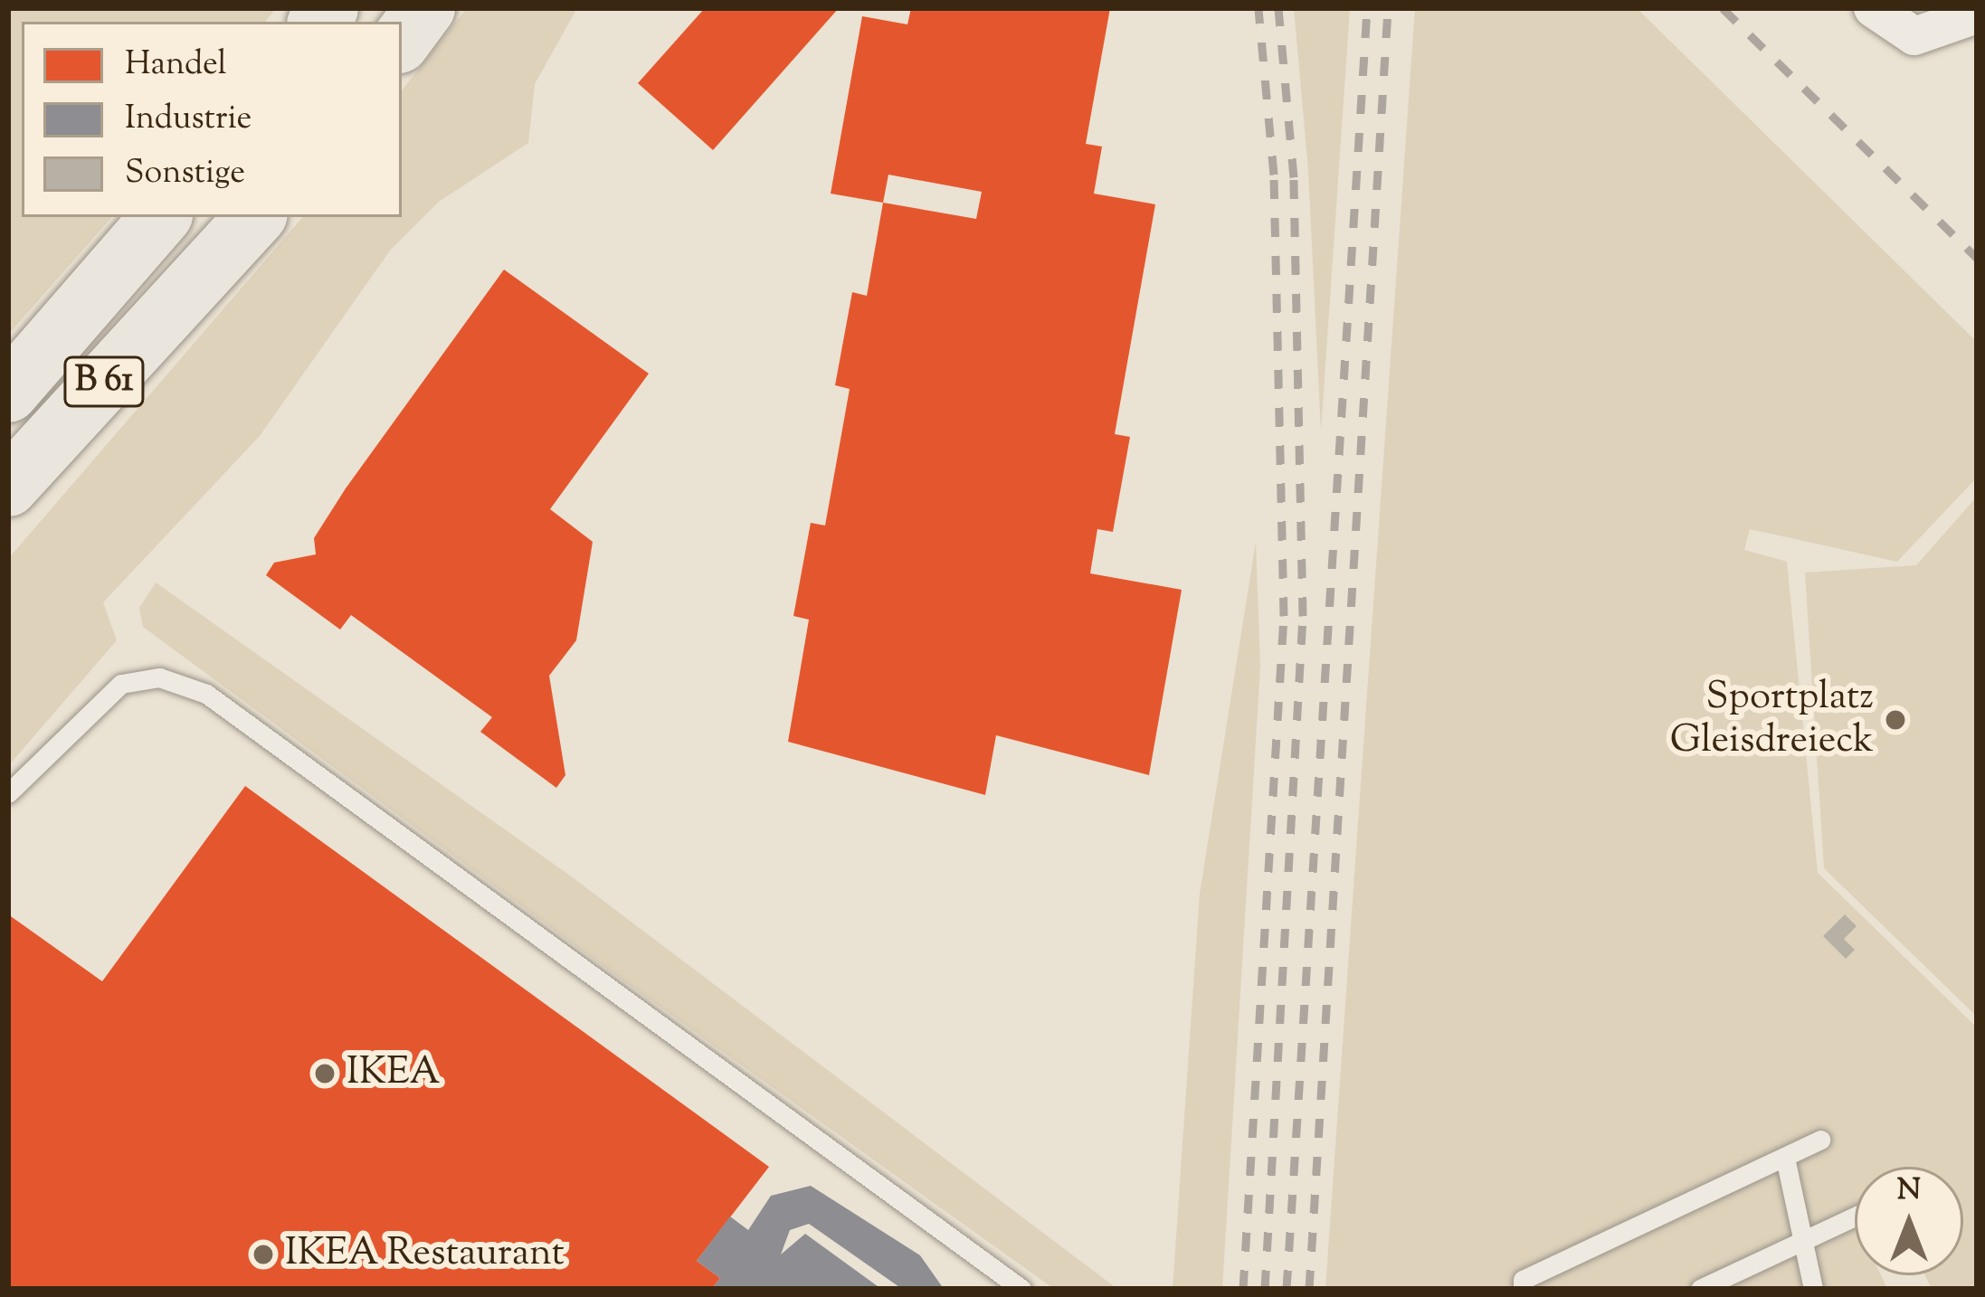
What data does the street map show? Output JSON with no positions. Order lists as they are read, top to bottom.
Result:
{
  "streets": {
    "highway": ["B 61"]
  },
  "places": ["Sportplatz Gleisdreieck", "IKEA", "IKEA Restaurant"],
  "legend": ["Handel", "Industrie", "Sonstige"],
  "north": "top"
}
